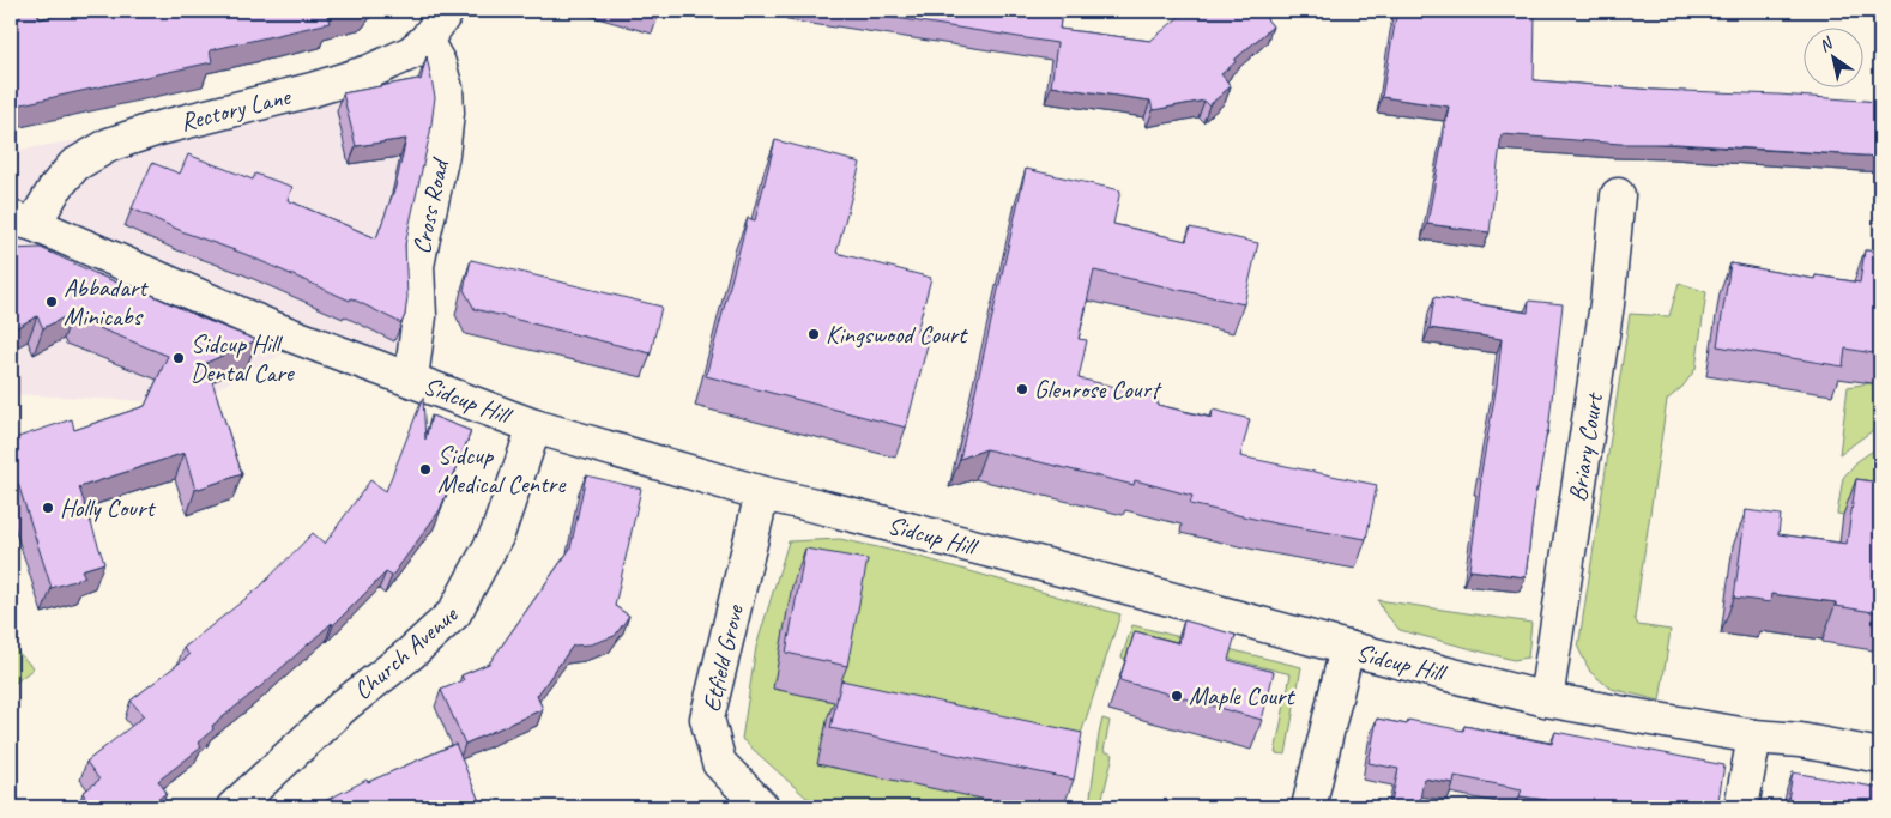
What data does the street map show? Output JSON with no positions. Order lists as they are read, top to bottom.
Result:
{
  "streets": {
    "street": [
      "Rectory Lane",
      "Cross Road",
      "Sidcup Hill",
      "Briary Court",
      "Church Avenue",
      "Etfield Grove"
    ]
  },
  "crossings": [
    ["Rectory Lane", "Cross Road"],
    ["Rectory Lane", "Sidcup Hill"],
    ["Cross Road", "Sidcup Hill"],
    ["Sidcup Hill", "Briary Court"],
    ["Sidcup Hill", "Church Avenue"],
    ["Sidcup Hill", "Etfield Grove"]
  ],
  "places": [
    "Abbadart Minicabs",
    "Kingswood Court",
    "Sidcup Hill Dental Care",
    "Glenrose Court",
    "Sidcup Medical Centre",
    "Holly Court",
    "Maple Court"
  ],
  "north": "top left"
}
